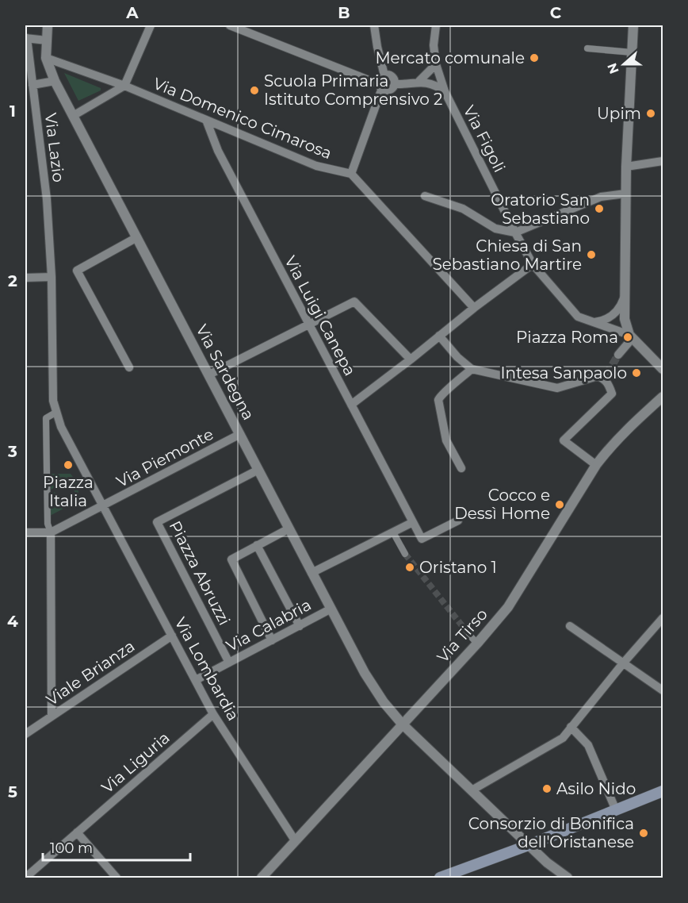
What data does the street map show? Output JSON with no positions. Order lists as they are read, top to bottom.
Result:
{
  "streets": {
    "street": [
      "Via Domenico Cimarosa",
      "Via Figoli",
      "Via Lazio",
      "Via Luigi Canepa",
      "Via Sardegna",
      "Via Piemonte",
      "Piazza Abruzzi",
      "Via Calabria",
      "Via Tirso",
      "Via Lombardia",
      "Viale Brianza",
      "Via Liguria"
    ]
  },
  "crossings": [
    ["Via Domenico Cimarosa", "Via Luigi Canepa"],
    ["Via Domenico Cimarosa", "Via Sardegna"],
    ["Via Sardegna", "Via Piemonte"],
    ["Via Sardegna", "Piazza Abruzzi"],
    ["Via Sardegna", "Via Calabria"],
    ["Via Sardegna", "Via Tirso"],
    ["Via Piemonte", "Via Lombardia"],
    ["Piazza Abruzzi", "Via Calabria"],
    ["Via Calabria", "Via Lombardia"],
    ["Via Tirso", "Via Lombardia"],
    ["Via Lombardia", "Viale Brianza"],
    ["Via Lombardia", "Via Liguria"]
  ],
  "places": [
    "Mercato comunale",
    "Scuola Primaria Istituto Comprensivo 2",
    "Upim",
    "Oratorio San Sebastiano",
    "Chiesa di San Sebastiano Martire",
    "Piazza Roma",
    "Intesa Sanpaolo",
    "Piazza Italia",
    "Cocco e Dessì Home",
    "Oristano 1",
    "Asilo Nido",
    "Consorzio di Bonifica dell'Oristanese"
  ],
  "scale_bar": "100 m",
  "north": "left",
  "grid": {
    "columns": ["A", "B", "C"],
    "rows": [
      "1",
      "2",
      "3",
      "4",
      "5"
    ]
  }
}
